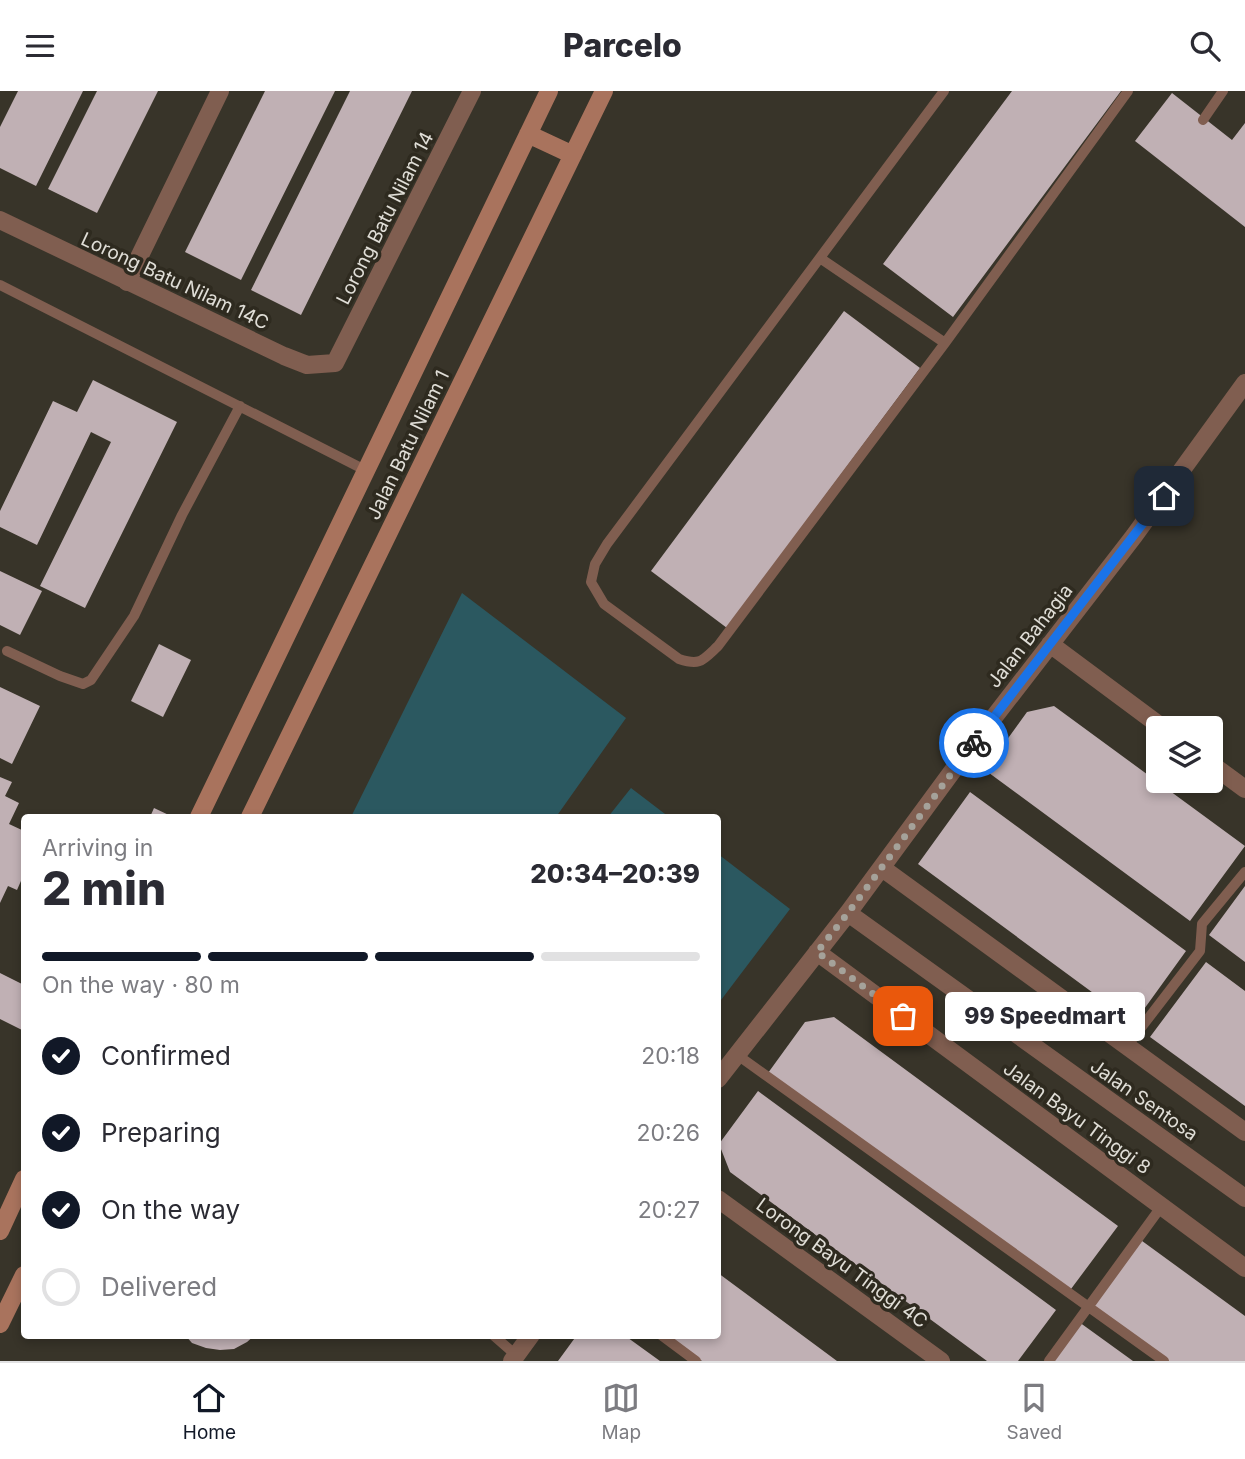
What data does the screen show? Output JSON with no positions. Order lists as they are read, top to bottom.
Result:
{
  "streets": {
    "main road": ["Jalan Batu Nilam 1"],
    "street": [
      "Lorong Batu Nilam 14",
      "Lorong Batu Nilam 14C",
      "Jalan Bahagia",
      "Jalan Sentosa",
      "Jalan Bayu Tinggi 8",
      "Lorong Bayu Tinggi 4C"
    ]
  },
  "crossings": [
    ["Lorong Batu Nilam 14", "Lorong Batu Nilam 14C"],
    ["Jalan Bahagia", "Jalan Sentosa"],
    ["Jalan Bahagia", "Jalan Bayu Tinggi 8"]
  ],
  "places": ["99 Speedmart"],
  "page": {
    "header": "Parcelo",
    "heading": ["2 min", "Arriving in", "20:34–20:39"],
    "bar": "On the way · 80 m",
    "bubble": "99 Speedmart",
    "list": [
      ["Confirmed", "20:18"],
      ["Preparing", "20:26"],
      ["On the way", "20:27"],
      "Delivered"
    ],
    "tabs": ["Home", "Map", "Saved"]
  }
}
